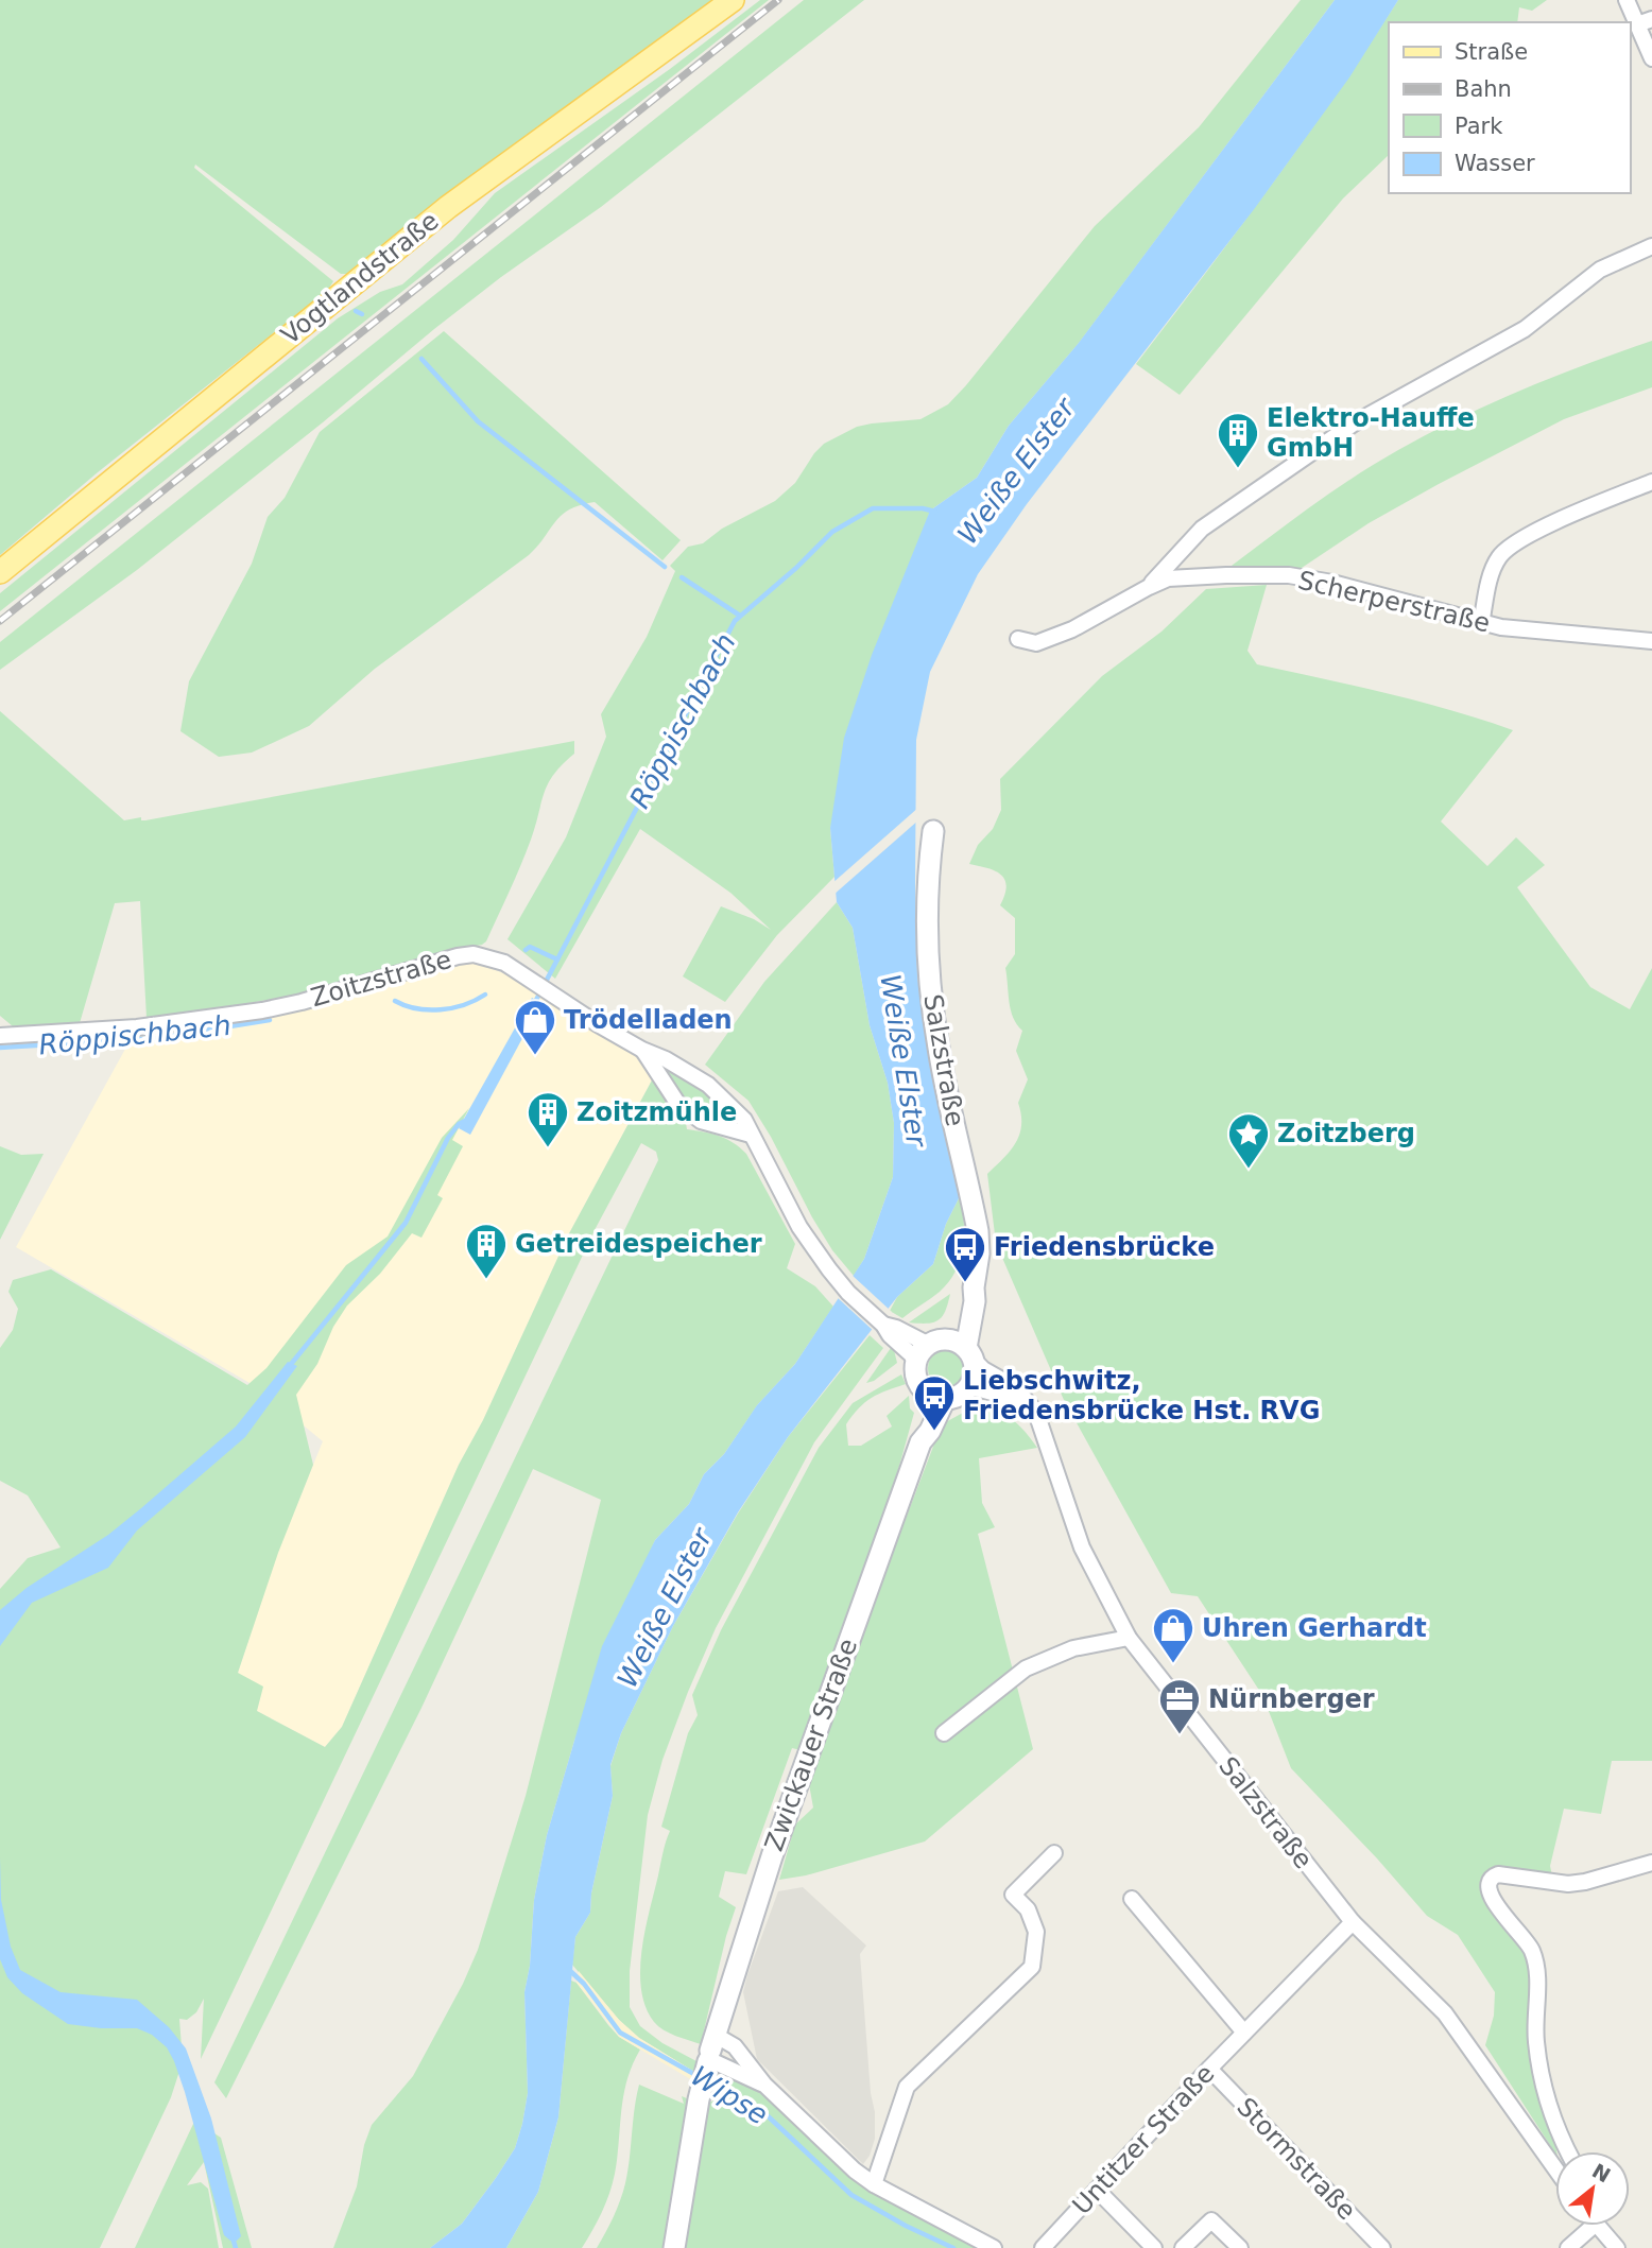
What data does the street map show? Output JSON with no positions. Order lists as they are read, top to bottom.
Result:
{
  "streets": {
    "main road": ["Vogtlandstraße", "Salzstraße", "Zwickauer Straße"],
    "street": [
      "Scherperstraße",
      "Zoitzstraße",
      "Untitzer Straße",
      "Stormstraße"
    ]
  },
  "crossings": [
    ["Zoitzstraße", "Salzstraße"],
    ["Zoitzstraße", "Zwickauer Straße"],
    ["Salzstraße", "Zwickauer Straße"],
    ["Salzstraße", "Untitzer Straße"],
    ["Untitzer Straße", "Stormstraße"]
  ],
  "water": ["Weiße Elster", "Röppischbach", "Wipse"],
  "places": {
    "building": ["Elektro-Hauffe GmbH", "Zoitzmühle", "Getreidespeicher"],
    "shop": ["Trödelladen", "Uhren Gerhardt"],
    "place": ["Zoitzberg"],
    "bus stop": ["Friedensbrücke", "Liebschwitz, Friedensbrücke Hst. RVG"],
    "office": ["Nürnberger"]
  },
  "legend": [
    "Straße",
    "Bahn",
    "Park",
    "Wasser"
  ],
  "north": "top right"
}
